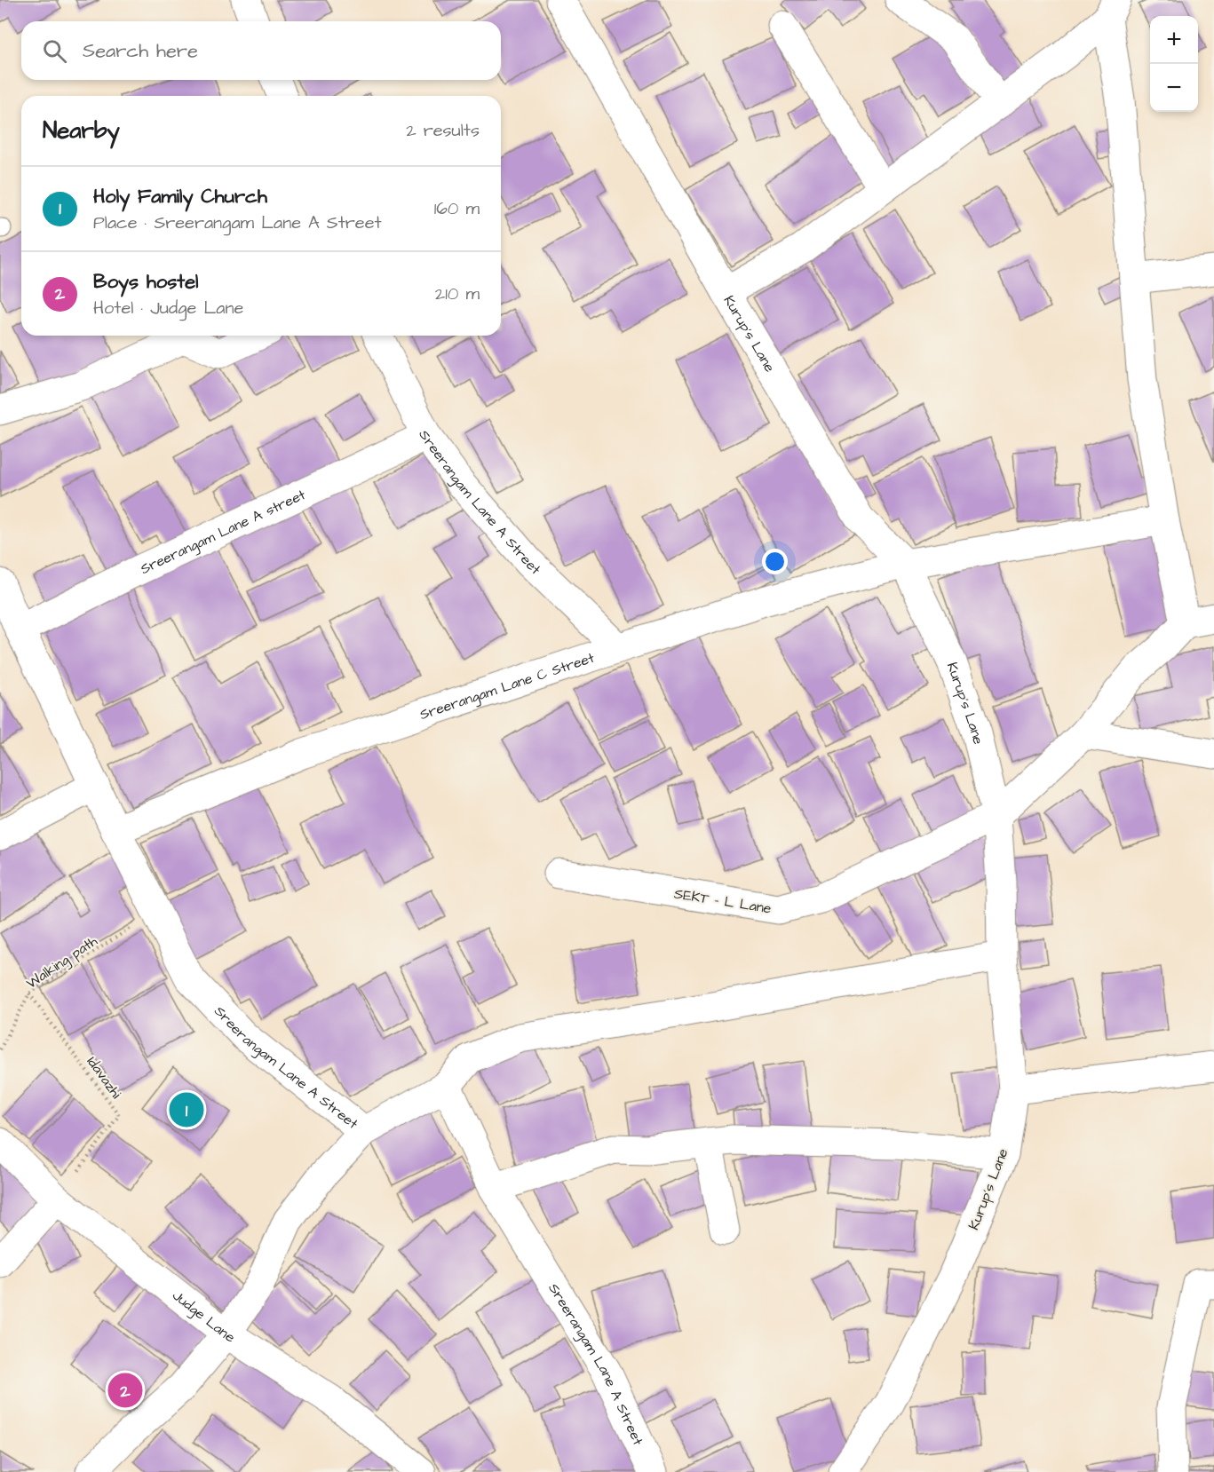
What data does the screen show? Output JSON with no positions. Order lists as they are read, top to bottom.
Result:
{
  "streets": {
    "street": [
      "Kurup's Lane",
      "Sreerangam Lane A Street",
      "Sreerangam Lane A street",
      "Sreerangam Lane C Street",
      "SEKT - L Lane",
      "Judge Lane"
    ],
    "path": ["Walking path", "Idavazhi"]
  },
  "crossings": [
    ["Kurup's Lane", "Sreerangam Lane C Street"],
    ["Kurup's Lane", "SEKT - L Lane"],
    ["Sreerangam Lane A Street", "Sreerangam Lane A street"],
    ["Sreerangam Lane A Street", "Sreerangam Lane C Street"],
    ["Sreerangam Lane A Street", "Walking path"],
    ["Walking path", "Idavazhi"],
    ["Idavazhi", "Judge Lane"]
  ],
  "page": {
    "map_buttons": ["+", "−"],
    "search": "Search here",
    "heading": ["Nearby", "2 results"],
    "list": [
      {
        "mark": "1",
        "name": "Holy Family Church",
        "note": "Place · Sreerangam Lane A Street",
        "value": "160 m"
      },
      {
        "mark": "2",
        "name": "Boys hostel",
        "note": "Hotel · Judge Lane",
        "value": "210 m"
      }
    ],
    "pins": ["1", "2"]
  }
}
